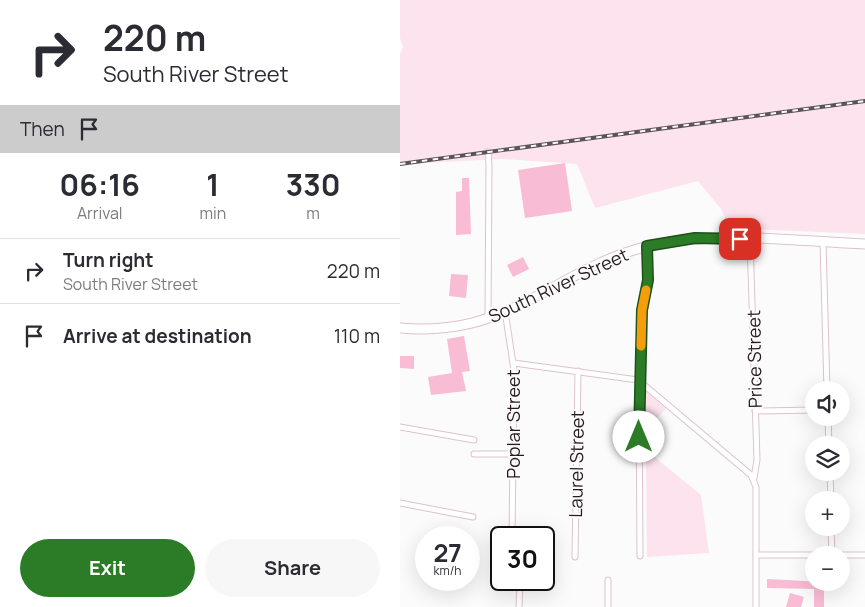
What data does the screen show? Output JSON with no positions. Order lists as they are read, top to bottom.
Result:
{
  "streets": {
    "main road": ["South River Street"],
    "street": ["Price Street", "Poplar Street", "Laurel Street"]
  },
  "crossings": [
    ["South River Street", "Price Street"],
    ["South River Street", "Poplar Street"]
  ],
  "page": {
    "turn": ["220 m", "South River Street"],
    "then": "Then",
    "eta": [
      "06:16",
      "Arrival",
      "1",
      "min",
      "330",
      "m"
    ],
    "list": [
      {
        "name": "Turn right",
        "note": "South River Street",
        "value": "220 m"
      },
      {
        "name": "Arrive at destination",
        "value": "110 m"
      }
    ],
    "map_buttons": ["+", "−"],
    "speed": "27 km/h",
    "limit": "30",
    "buttons": ["Exit", "Share"]
  }
}
